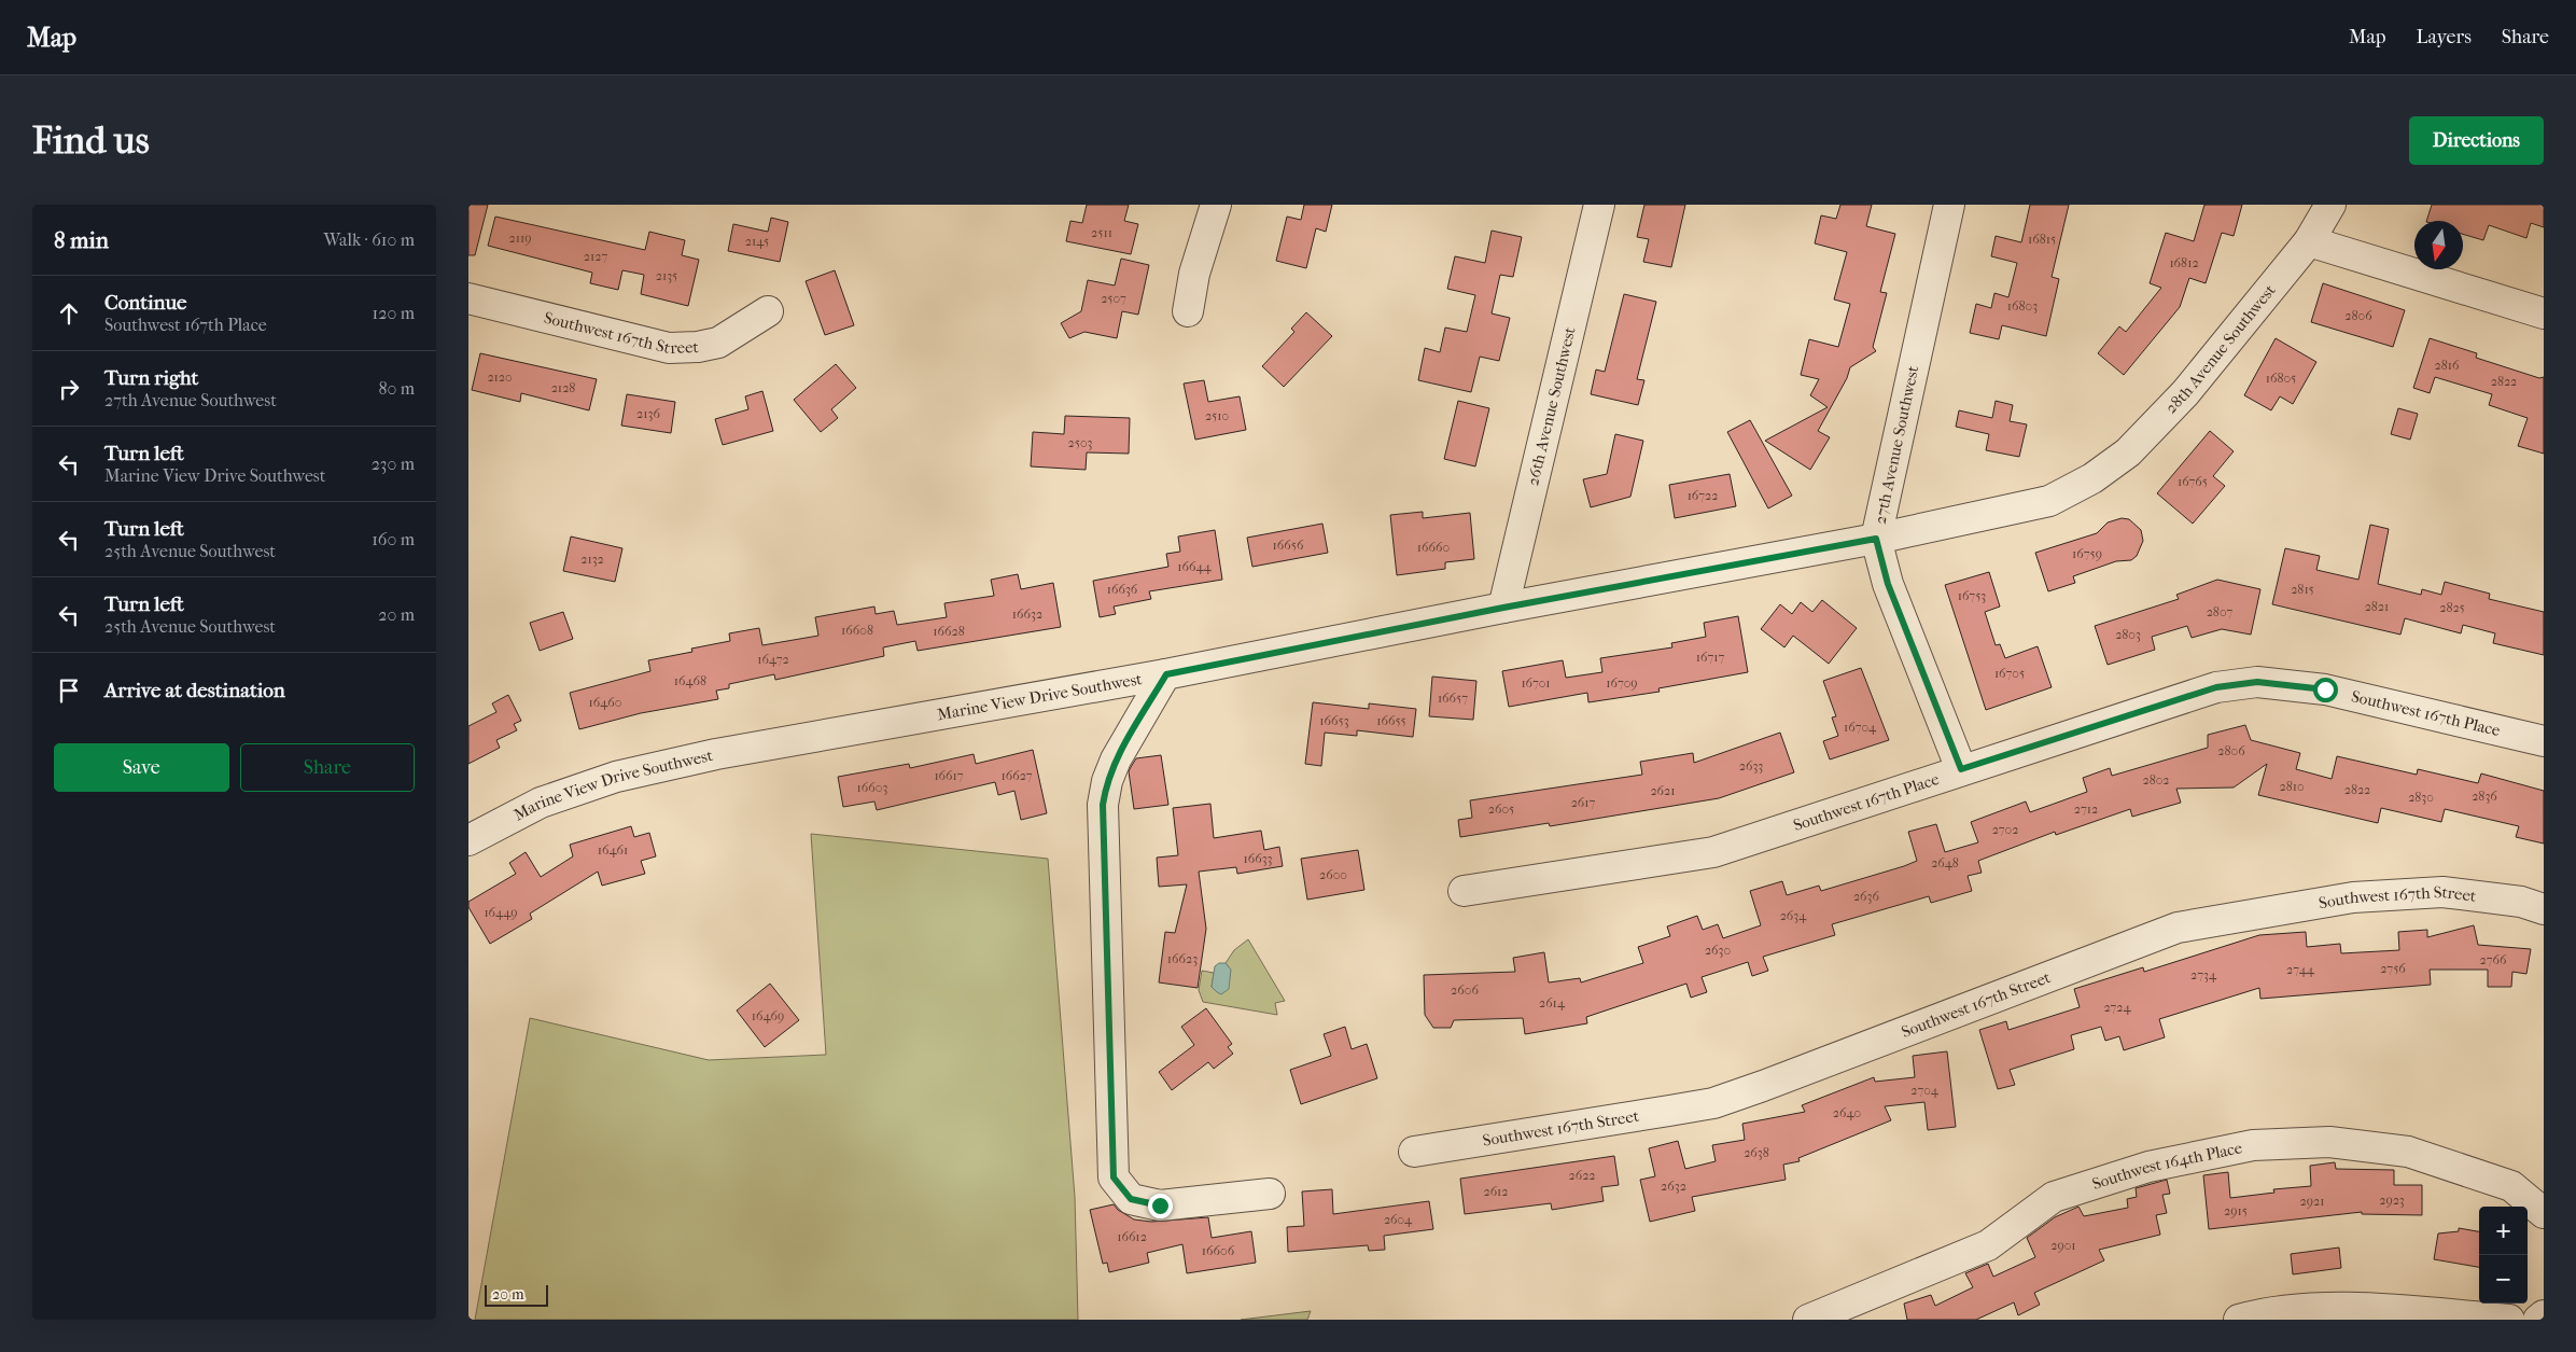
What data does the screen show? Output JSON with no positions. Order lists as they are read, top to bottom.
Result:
{
  "streets": {
    "street": [
      "Southwest 167th Street",
      "28th Avenue Southwest",
      "26th Avenue Southwest",
      "27th Avenue Southwest",
      "Marine View Drive Southwest",
      "Southwest 167th Place",
      "Southwest 164th Place"
    ]
  },
  "crossings": [
    ["28th Avenue Southwest", "Marine View Drive Southwest"],
    ["26th Avenue Southwest", "Marine View Drive Southwest"],
    ["27th Avenue Southwest", "Marine View Drive Southwest"],
    ["27th Avenue Southwest", "Southwest 167th Place"]
  ],
  "house_numbers": [
    "2511",
    "2119",
    "16815",
    "2145",
    "2127",
    "16812",
    "2135",
    "2507",
    "16803",
    "2806",
    "2816",
    "2120",
    "16805",
    "2822",
    "2128",
    "2136",
    "2510",
    "2503",
    "16765",
    "16722",
    "16656",
    "16660",
    "16759",
    "2132",
    "16644",
    "16636",
    "2815",
    "16753",
    "2821",
    "2825",
    "2807",
    "16632",
    "16608",
    "16628",
    "2803",
    "16717",
    "16472",
    "16705",
    "16468",
    "16701",
    "16709",
    "16657",
    "16460",
    "16653",
    "16655",
    "16704",
    "2806",
    "2633",
    "16617",
    "16627",
    "2802",
    "2810",
    "16603",
    "2822",
    "2621",
    "2836",
    "2830",
    "2617",
    "2605",
    "2712",
    "2702",
    "16461",
    "16633",
    "2648",
    "2600",
    "2636",
    "16449",
    "2634",
    "2630",
    "16623",
    "2766",
    "2756",
    "2744",
    "2734",
    "2606",
    "2614",
    "2724",
    "16469",
    "2704",
    "2640",
    "2638",
    "2622",
    "2632",
    "2612",
    "2923",
    "2921",
    "2915",
    "2604",
    "16612",
    "2901",
    "16606"
  ],
  "scale_bar": "20 m",
  "north": "bottom",
  "page": {
    "header": "Map",
    "nav": ["Map", "Layers", "Share"],
    "buttons": [
      "Directions",
      ["Save", "Share"]
    ],
    "title": "Find us",
    "heading": ["8 min", "Walk · 610 m"],
    "list": [
      ["Continue", "Southwest 167th Place", "120 m"],
      ["Turn right", "27th Avenue Southwest", "80 m"],
      ["Turn left", "Marine View Drive Southwest", "230 m"],
      ["Turn left", "25th Avenue Southwest", "160 m"],
      ["Turn left", "25th Avenue Southwest", "20 m"],
      "Arrive at destination"
    ],
    "map_buttons": ["+", "−"],
    "scale": "20 m"
  }
}
